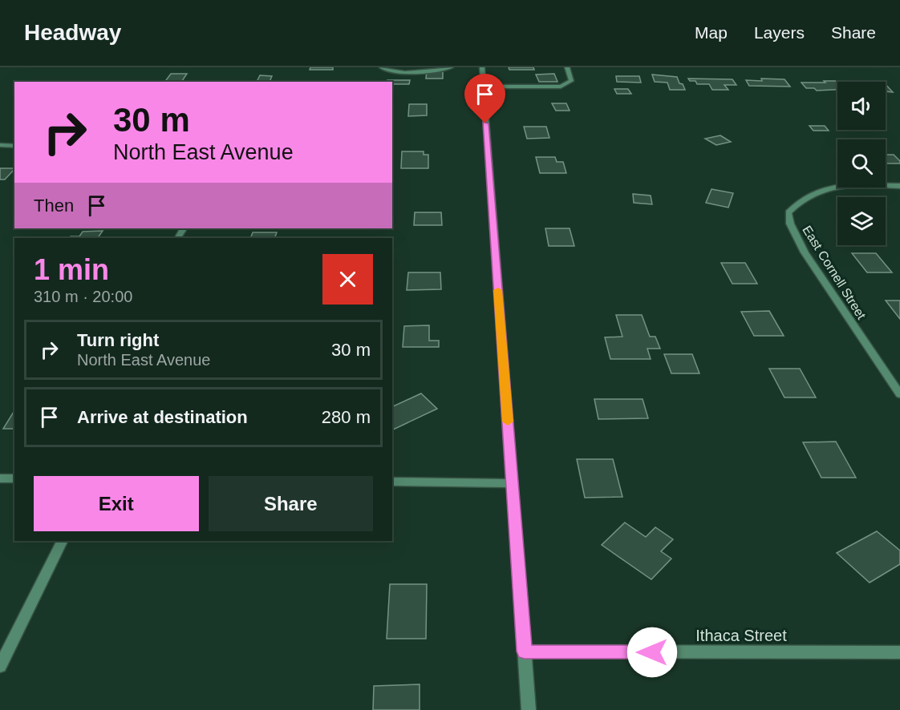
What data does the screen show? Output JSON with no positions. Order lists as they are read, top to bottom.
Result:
{
  "streets": {
    "street": ["East Cornell Street", "Ithaca Street"]
  },
  "page": {
    "header": "Headway",
    "nav": ["Map", "Layers", "Share"],
    "turn": ["30 m", "North East Avenue"],
    "then": "Then",
    "heading": ["1 min", "310 m · 20:00"],
    "list": [
      {
        "name": "Turn right",
        "note": "North East Avenue",
        "value": "30 m"
      },
      {
        "name": "Arrive at destination",
        "value": "280 m"
      }
    ],
    "buttons": ["Exit", "Share"]
  }
}
